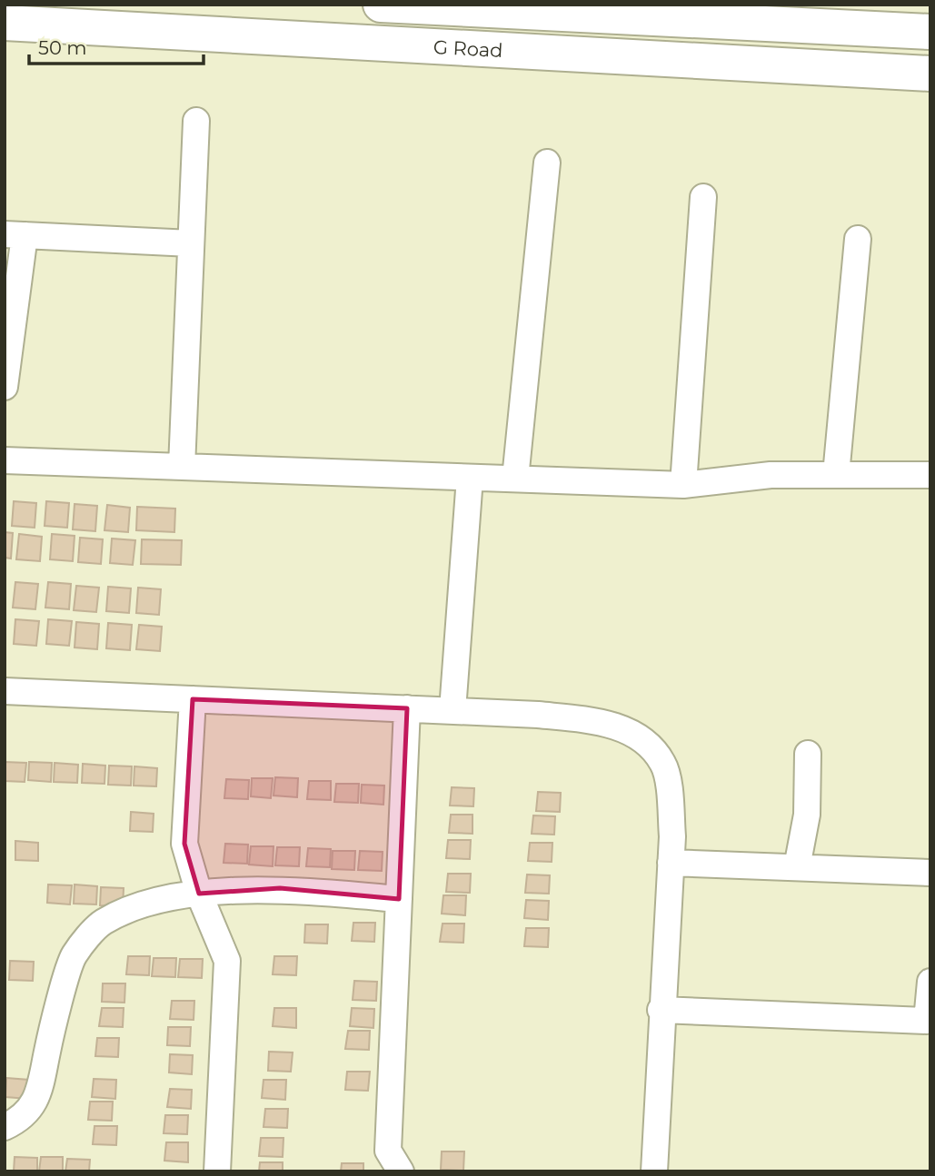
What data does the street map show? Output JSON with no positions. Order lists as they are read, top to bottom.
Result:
{
  "streets": {
    "street": ["G Road"]
  },
  "scale_bar": "50 m"
}
